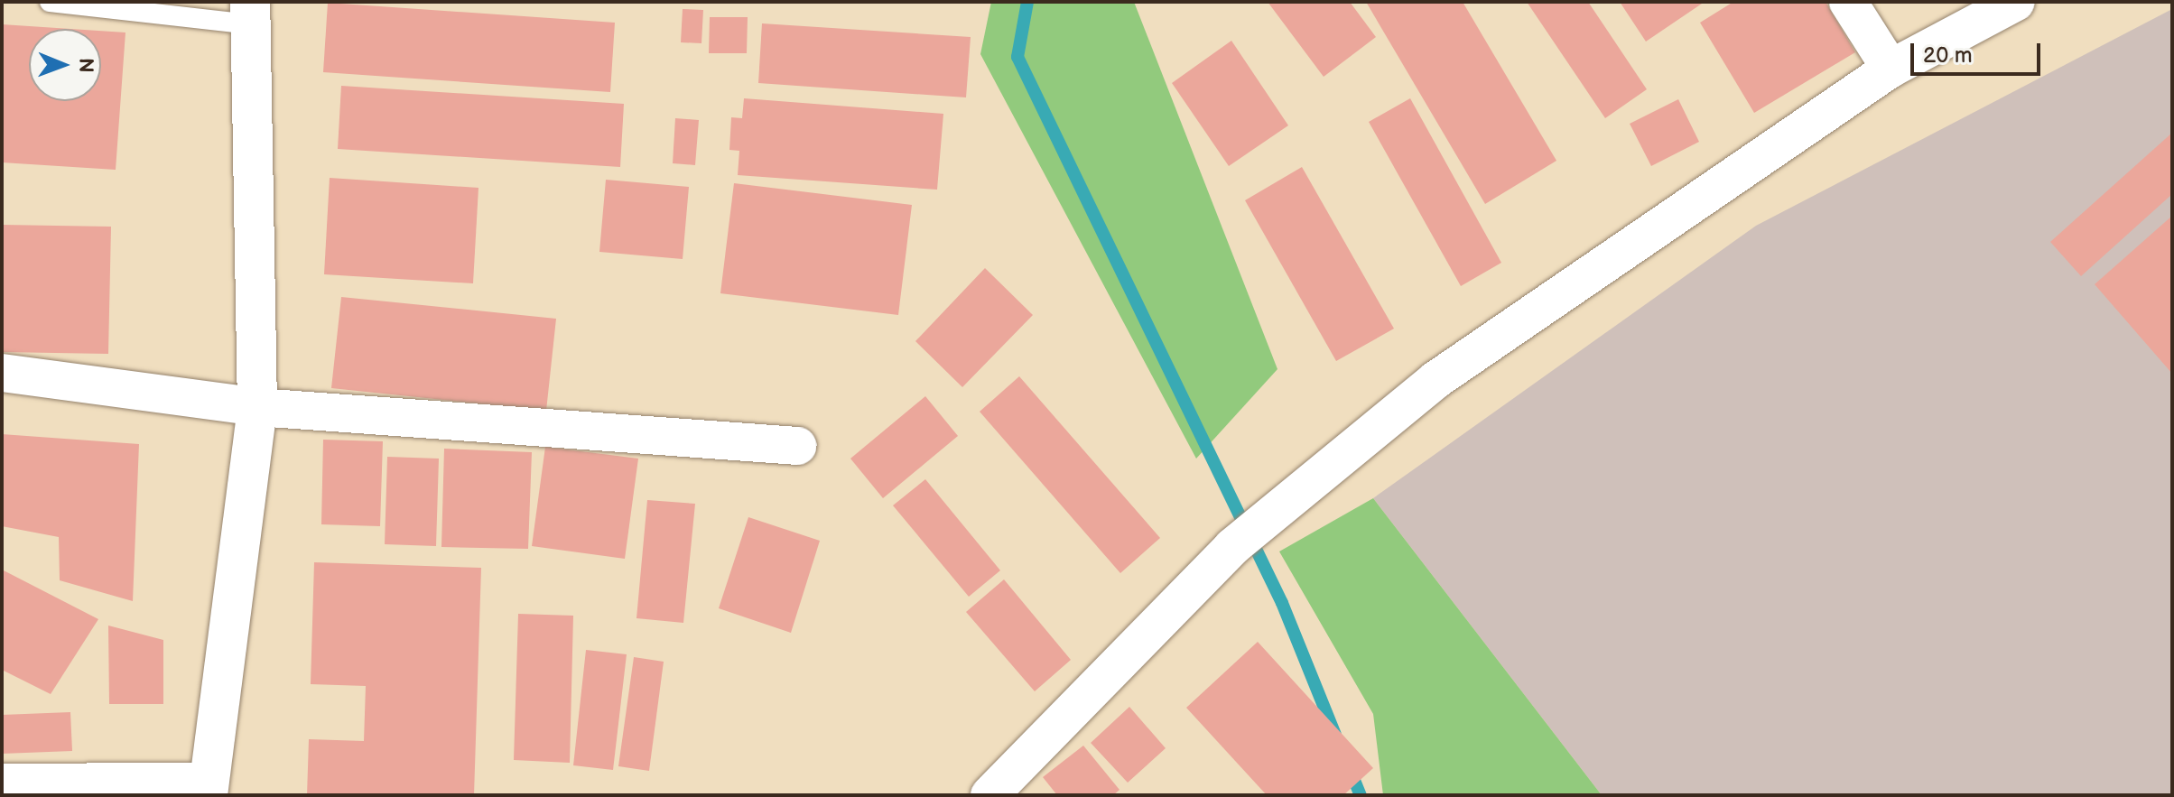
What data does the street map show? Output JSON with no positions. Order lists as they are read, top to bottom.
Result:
{
  "scale_bar": "20 m",
  "north": "right"
}
